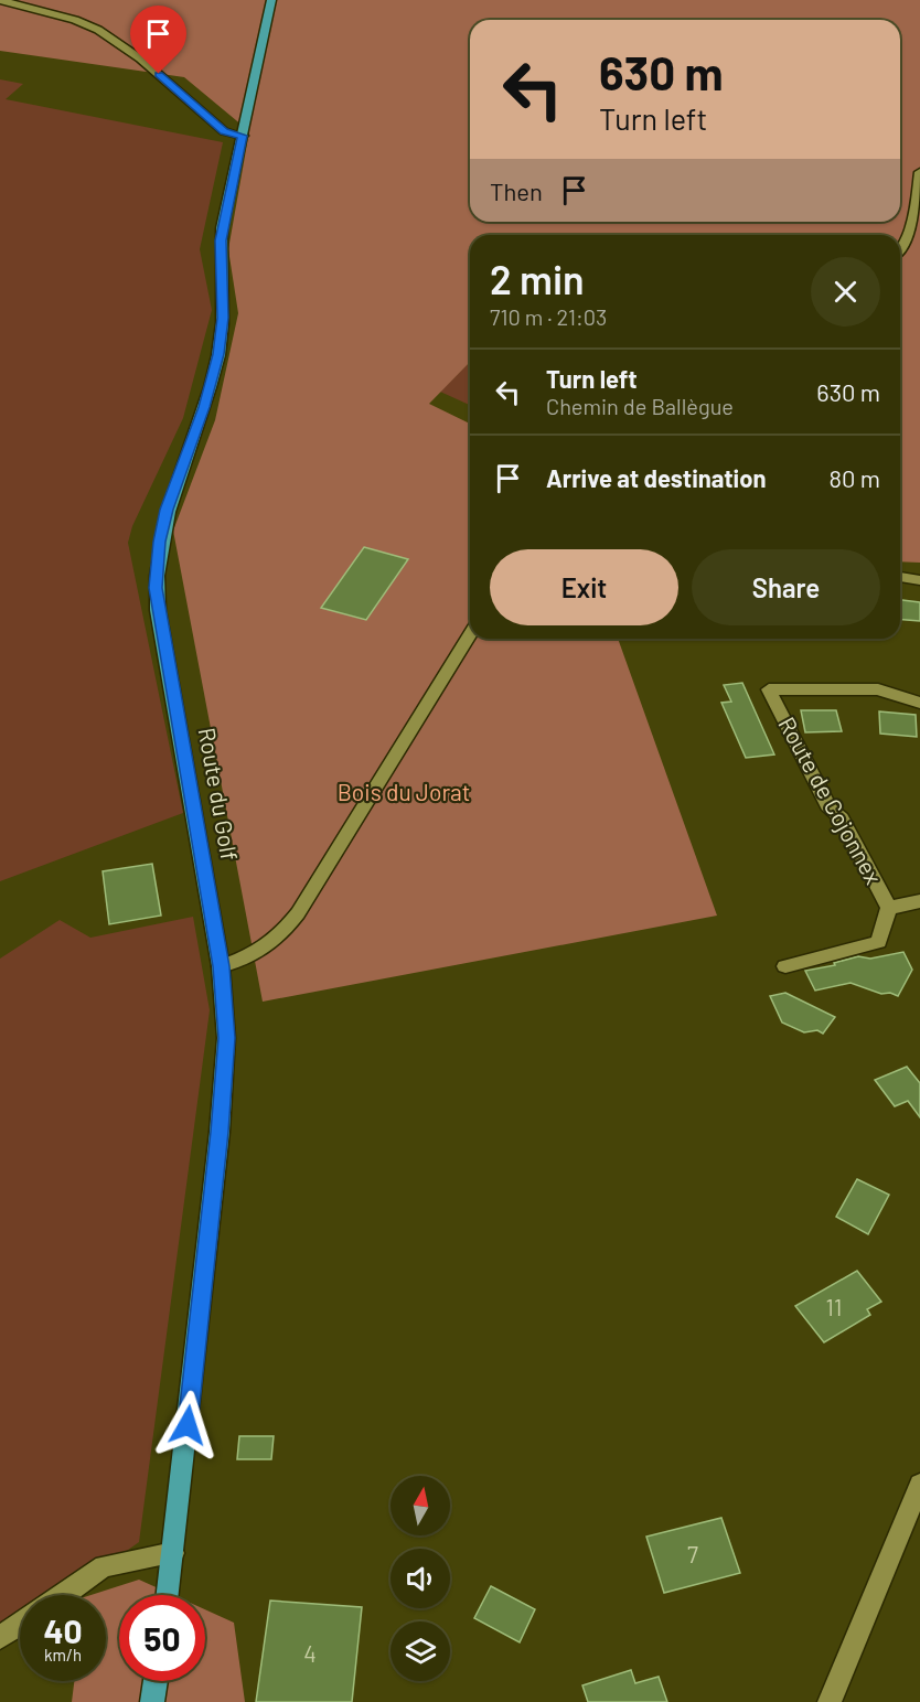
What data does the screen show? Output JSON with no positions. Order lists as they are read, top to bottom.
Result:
{
  "streets": {
    "main road": ["Route du Golf"],
    "street": ["Route de Cojonnex"]
  },
  "parks": ["Bois du Jorat"],
  "house_numbers": ["11", "7", "4"],
  "north": "top",
  "page": {
    "turn": ["630 m", "Turn left"],
    "then": "Then",
    "heading": ["2 min", "710 m · 21:03"],
    "list": [
      {
        "name": "Turn left",
        "note": "Chemin de Ballègue",
        "value": "630 m"
      },
      {
        "name": "Arrive at destination",
        "value": "80 m"
      }
    ],
    "buttons": ["Exit", "Share"],
    "speed": "40 km/h",
    "limit": "50"
  }
}
